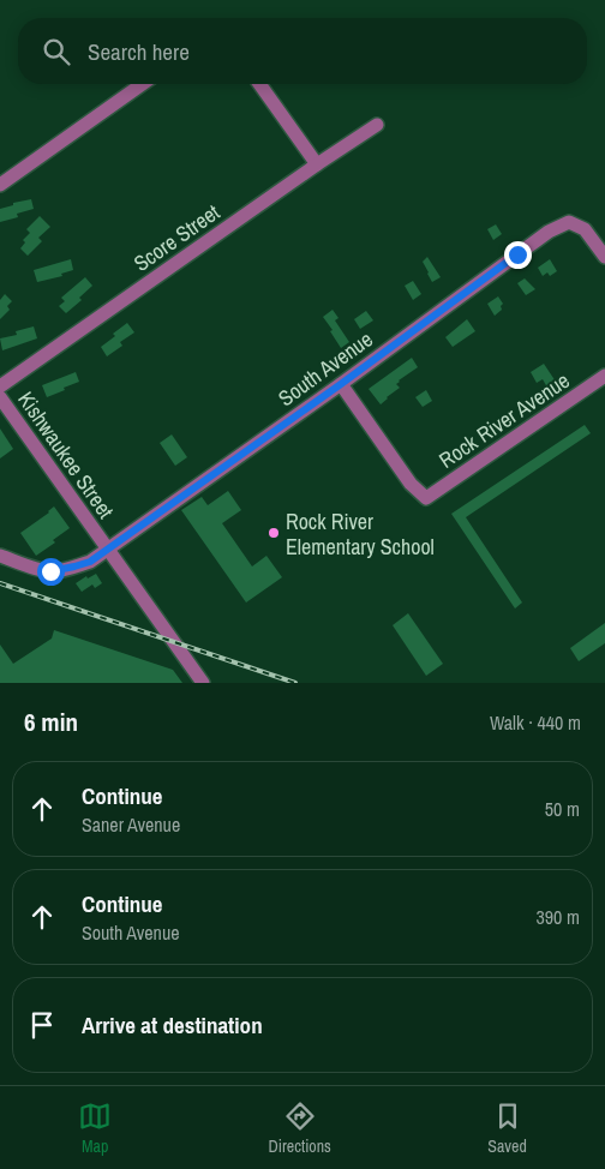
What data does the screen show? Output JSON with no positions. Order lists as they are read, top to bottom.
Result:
{
  "streets": {
    "street": [
      "Score Street",
      "South Avenue",
      "Rock River Avenue",
      "Kishwaukee Street"
    ]
  },
  "crossings": [
    ["South Avenue", "Rock River Avenue"],
    ["South Avenue", "Kishwaukee Street"]
  ],
  "places": ["Rock River Elementary School"],
  "page": {
    "search": "Search here",
    "heading": ["6 min", "Walk · 440 m"],
    "list": [
      ["Continue", "Saner Avenue", "50 m"],
      ["Continue", "South Avenue", "390 m"],
      "Arrive at destination"
    ],
    "nav": ["Map", "Directions", "Saved"]
  }
}
